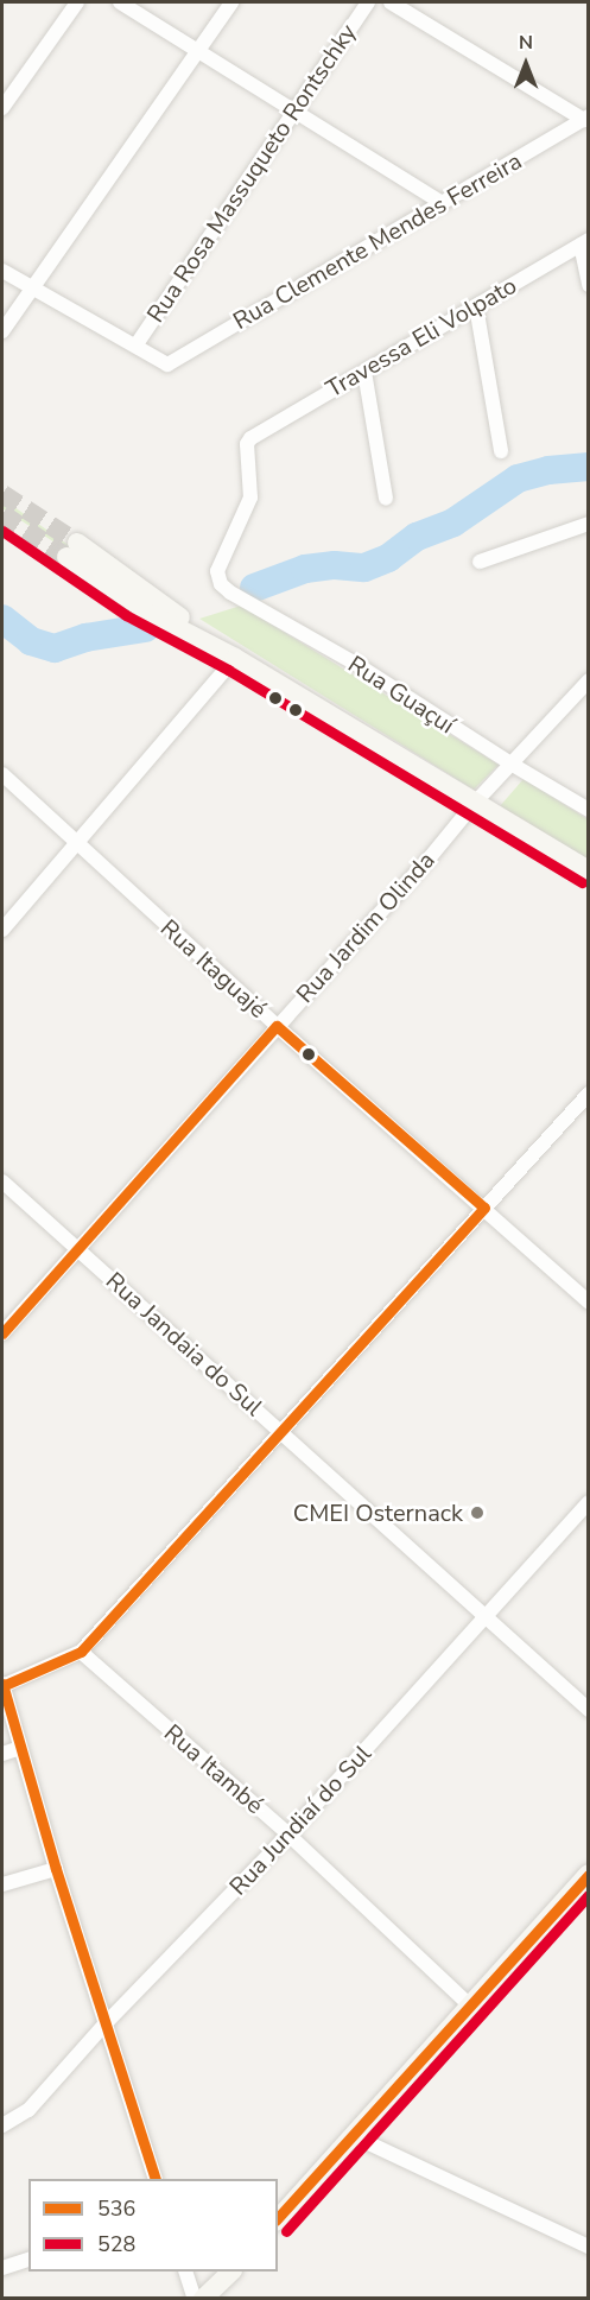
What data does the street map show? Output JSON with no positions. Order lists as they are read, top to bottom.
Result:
{
  "streets": {
    "street": [
      "Rua Rosa Massuqueto Rontschky",
      "Rua Clemente Mendes Ferreira",
      "Travessa Eli Volpato",
      "Rua Guaçuí",
      "Rua Jardim Olinda",
      "Rua Itaguajé",
      "Rua Jandaia do Sul",
      "Rua Itambé",
      "Rua Jundiaí do Sul"
    ]
  },
  "crossings": [
    ["Rua Rosa Massuqueto Rontschky", "Rua Clemente Mendes Ferreira"],
    ["Travessa Eli Volpato", "Rua Guaçuí"],
    ["Rua Guaçuí", "Rua Jardim Olinda"],
    ["Rua Jardim Olinda", "Rua Itaguajé"],
    ["Rua Jardim Olinda", "Rua Jandaia do Sul"],
    ["Rua Jandaia do Sul", "Rua Jundiaí do Sul"],
    ["Rua Itambé", "Rua Jundiaí do Sul"]
  ],
  "places": ["CMEI Osternack"],
  "lines": ["transit line 528", "transit line 536"],
  "legend": ["536", "528"],
  "north": "top"
}
